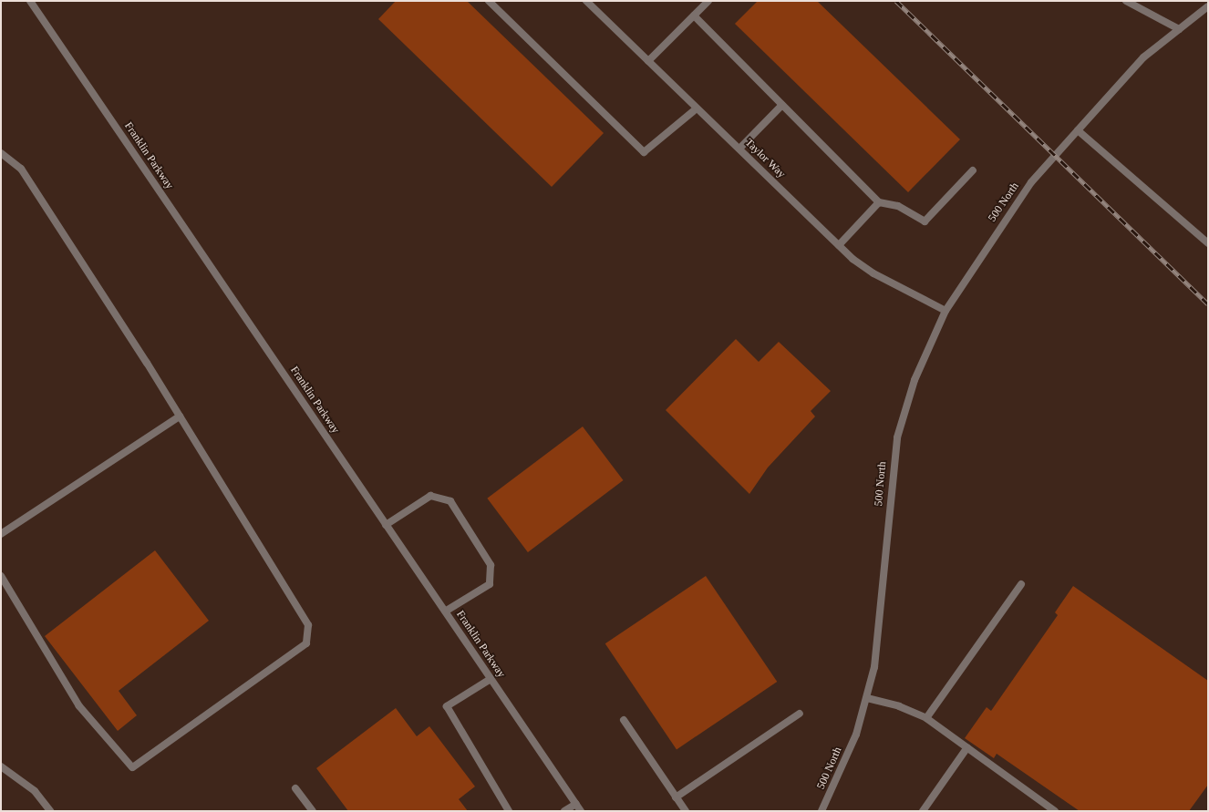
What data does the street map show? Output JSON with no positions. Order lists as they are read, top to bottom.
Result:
{
  "streets": {
    "street": ["Franklin Parkway", "Taylor Way", "500 North"]
  },
  "crossings": [
    ["Taylor Way", "500 North"]
  ]
}
